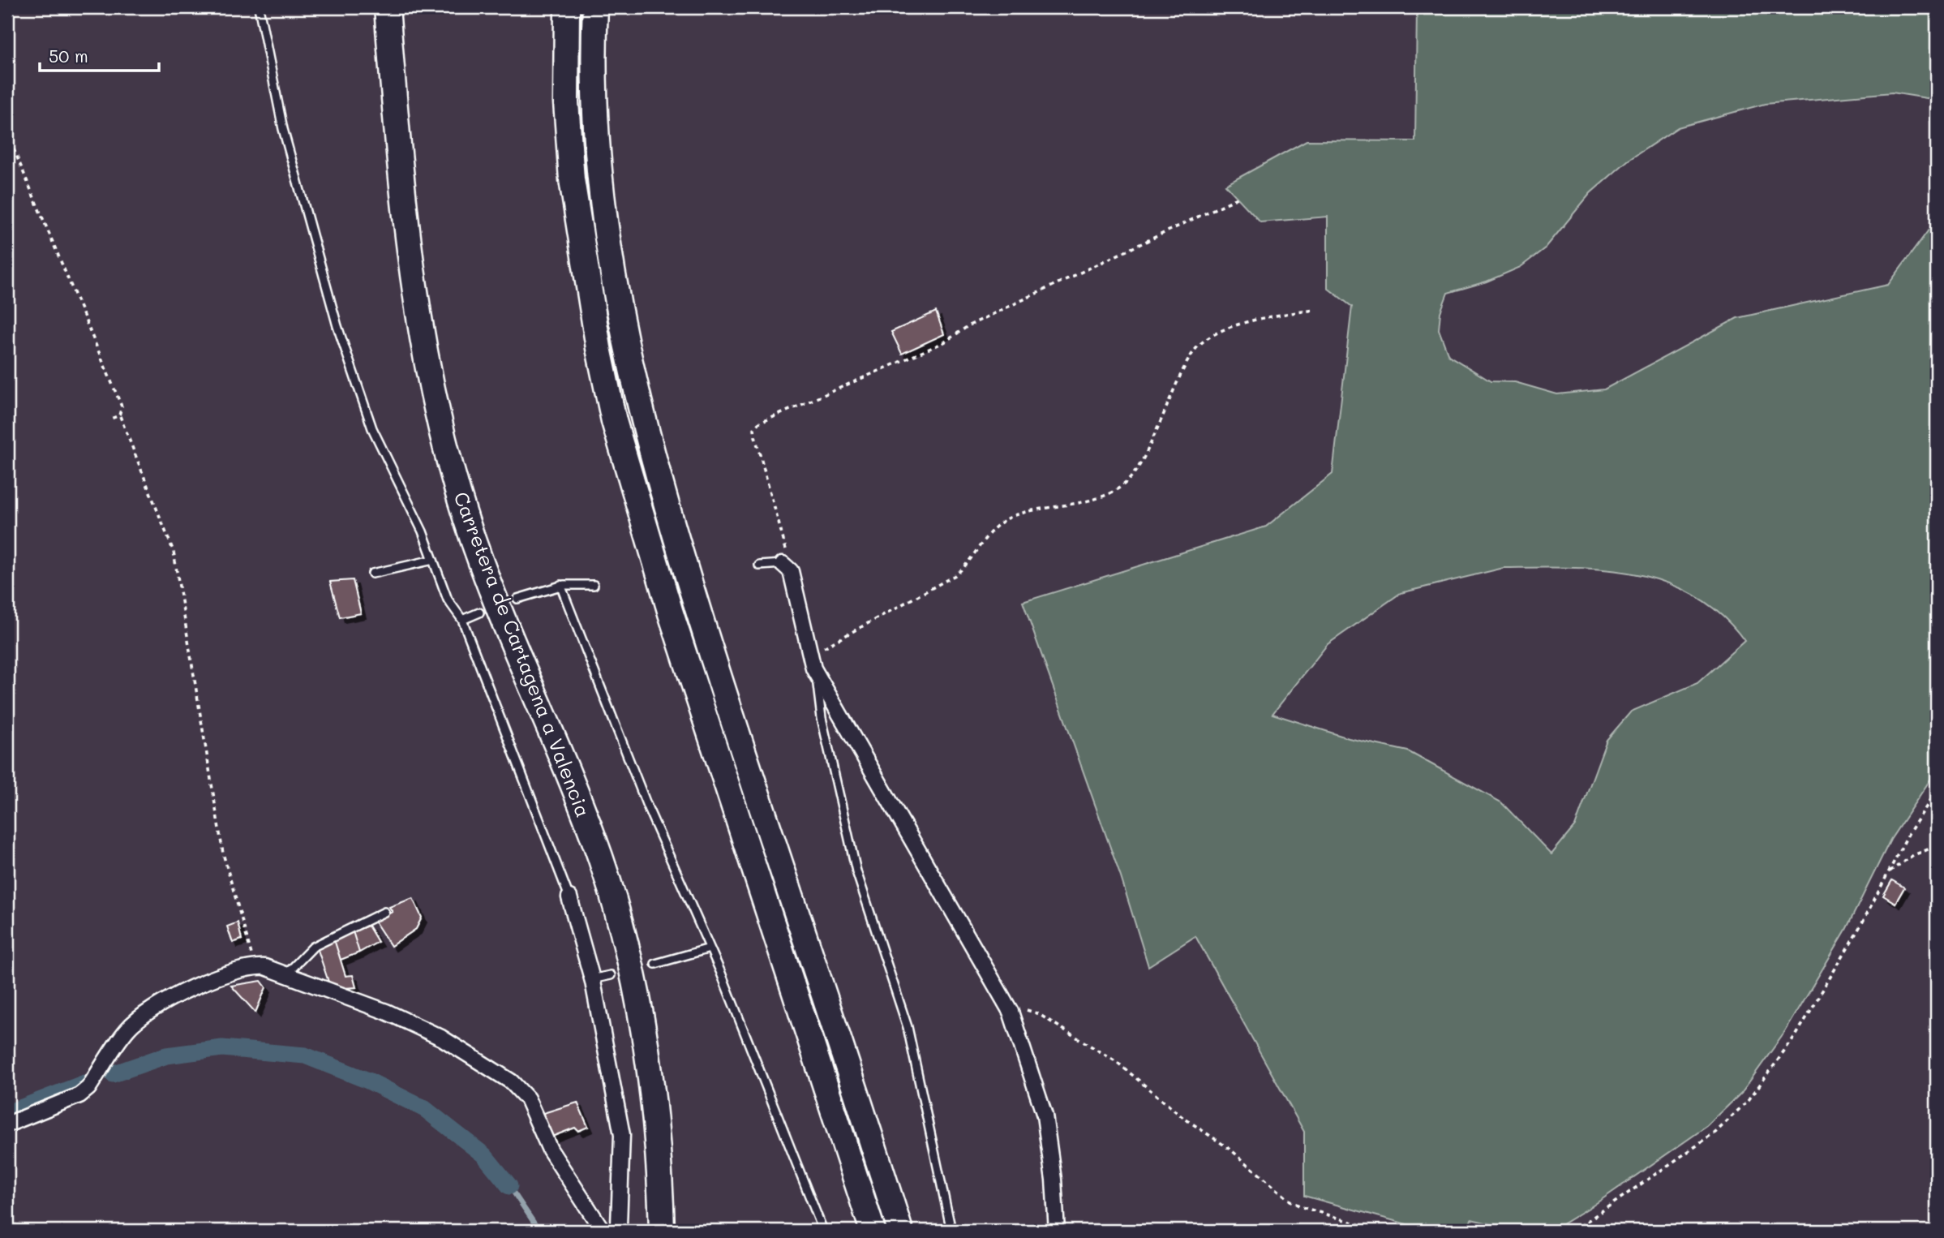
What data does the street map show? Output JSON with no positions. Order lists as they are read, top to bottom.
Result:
{
  "streets": {
    "highway": ["Carretera de Cartagena a Valencia"]
  },
  "scale_bar": "50 m"
}
